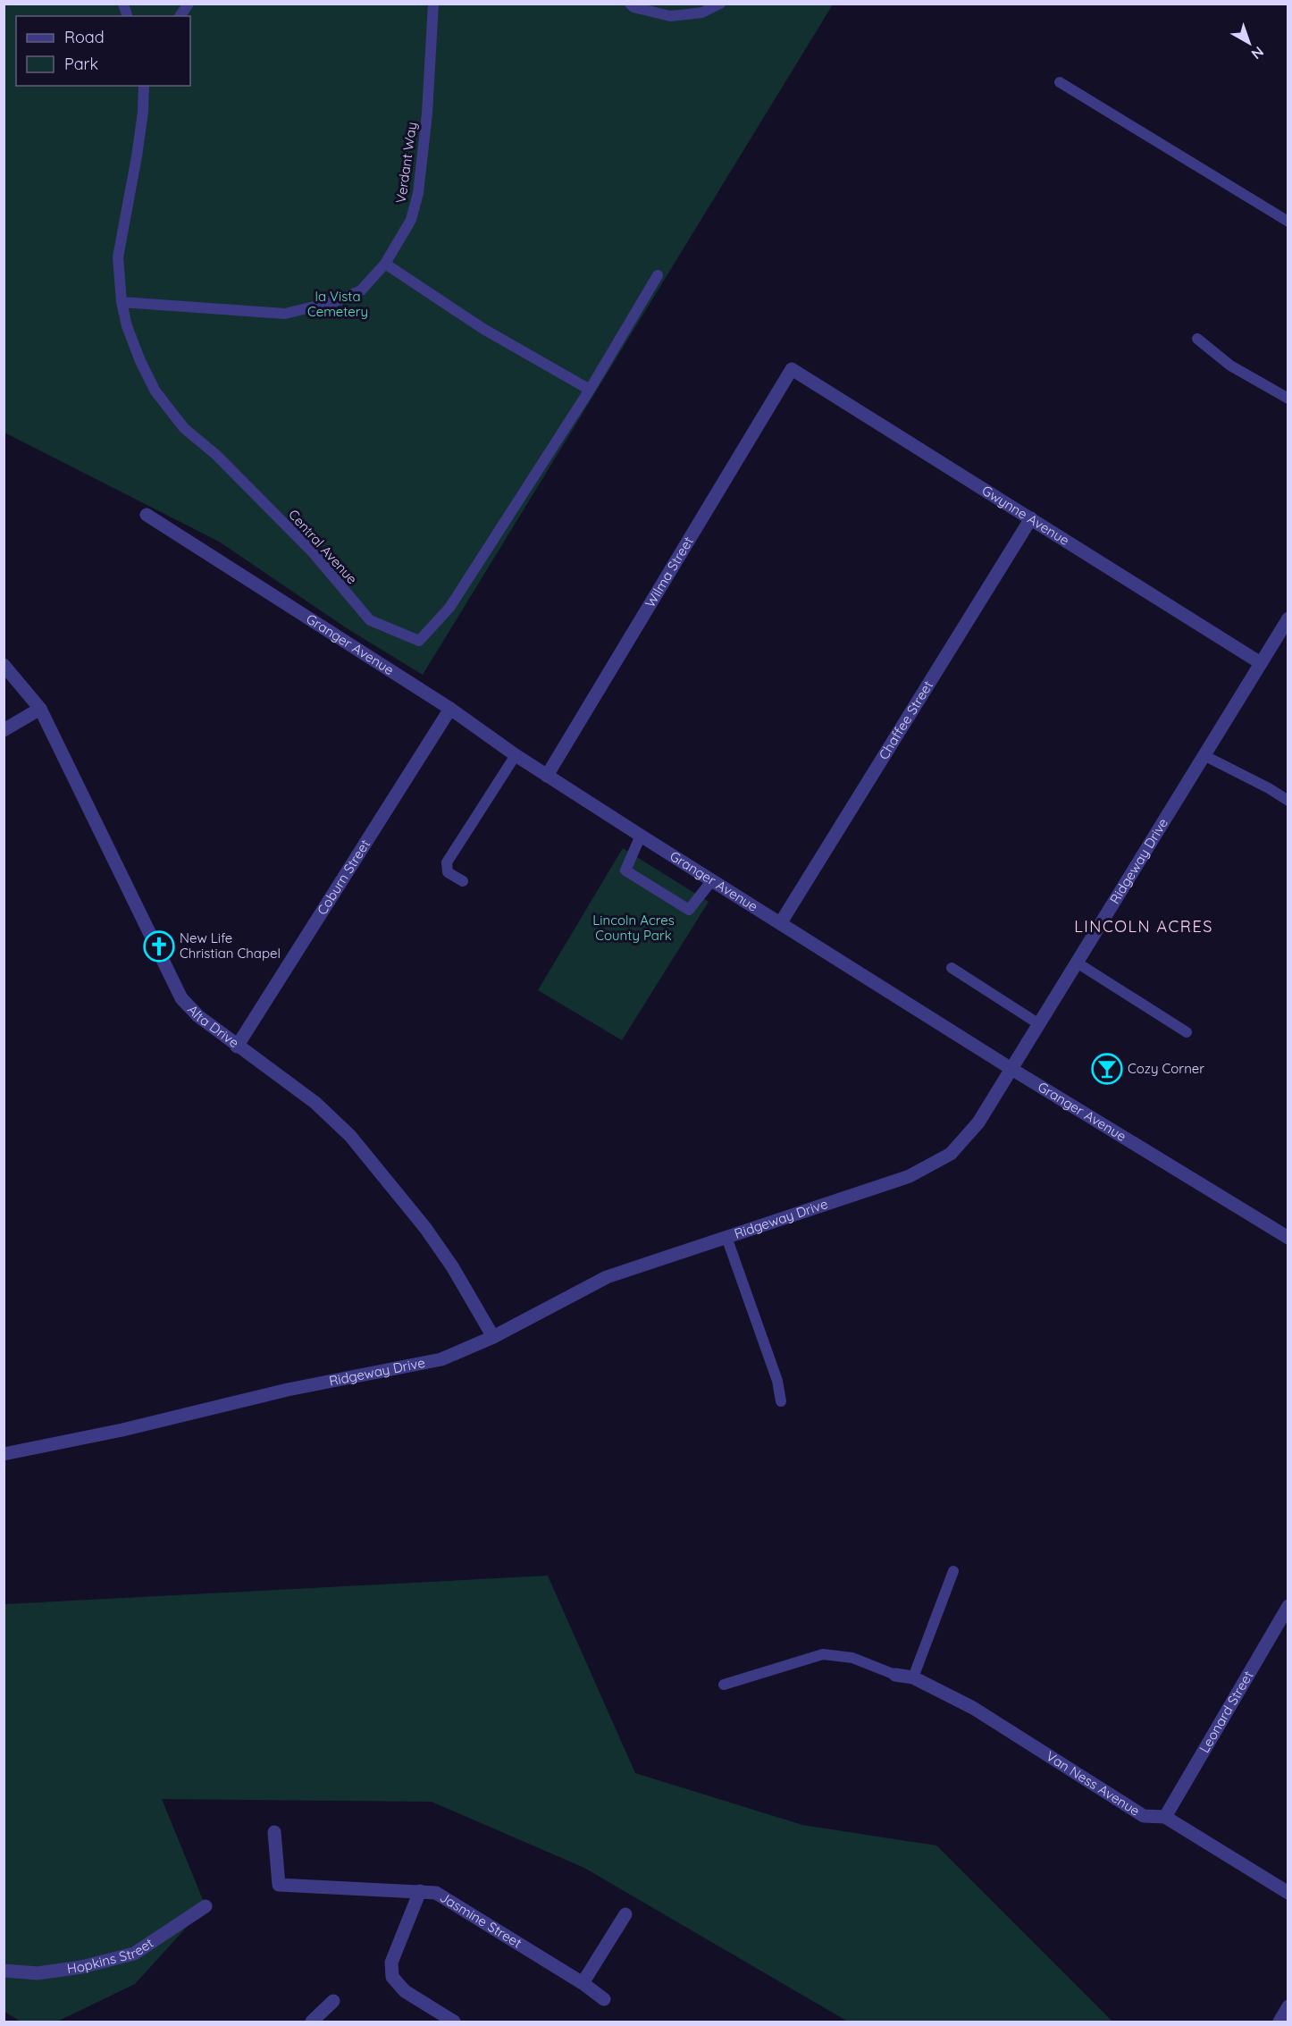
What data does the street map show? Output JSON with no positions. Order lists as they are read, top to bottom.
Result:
{
  "streets": {
    "street": [
      "Gwynne Avenue",
      "Wilma Street",
      "Granger Avenue",
      "Chaffee Street",
      "Ridgeway Drive",
      "Coburn Street",
      "Alta Drive",
      "Leonard Street",
      "Van Ness Avenue",
      "Jasmine Street",
      "Hopkins Street"
    ],
    "lane": ["Verdant Way", "Central Avenue"]
  },
  "crossings": [
    ["Verdant Way", "Central Avenue"],
    ["Gwynne Avenue", "Wilma Street"],
    ["Gwynne Avenue", "Chaffee Street"],
    ["Gwynne Avenue", "Ridgeway Drive"],
    ["Wilma Street", "Granger Avenue"],
    ["Granger Avenue", "Chaffee Street"],
    ["Granger Avenue", "Ridgeway Drive"],
    ["Granger Avenue", "Coburn Street"],
    ["Ridgeway Drive", "Alta Drive"],
    ["Coburn Street", "Alta Drive"],
    ["Leonard Street", "Van Ness Avenue"]
  ],
  "districts": ["LINCOLN ACRES"],
  "parks": ["la Vista Cemetery", "Lincoln Acres County Park"],
  "places": {
    "church": ["New Life Christian Chapel"],
    "bar": ["Cozy Corner"]
  },
  "legend": ["Road", "Park"],
  "north": "bottom right"
}
